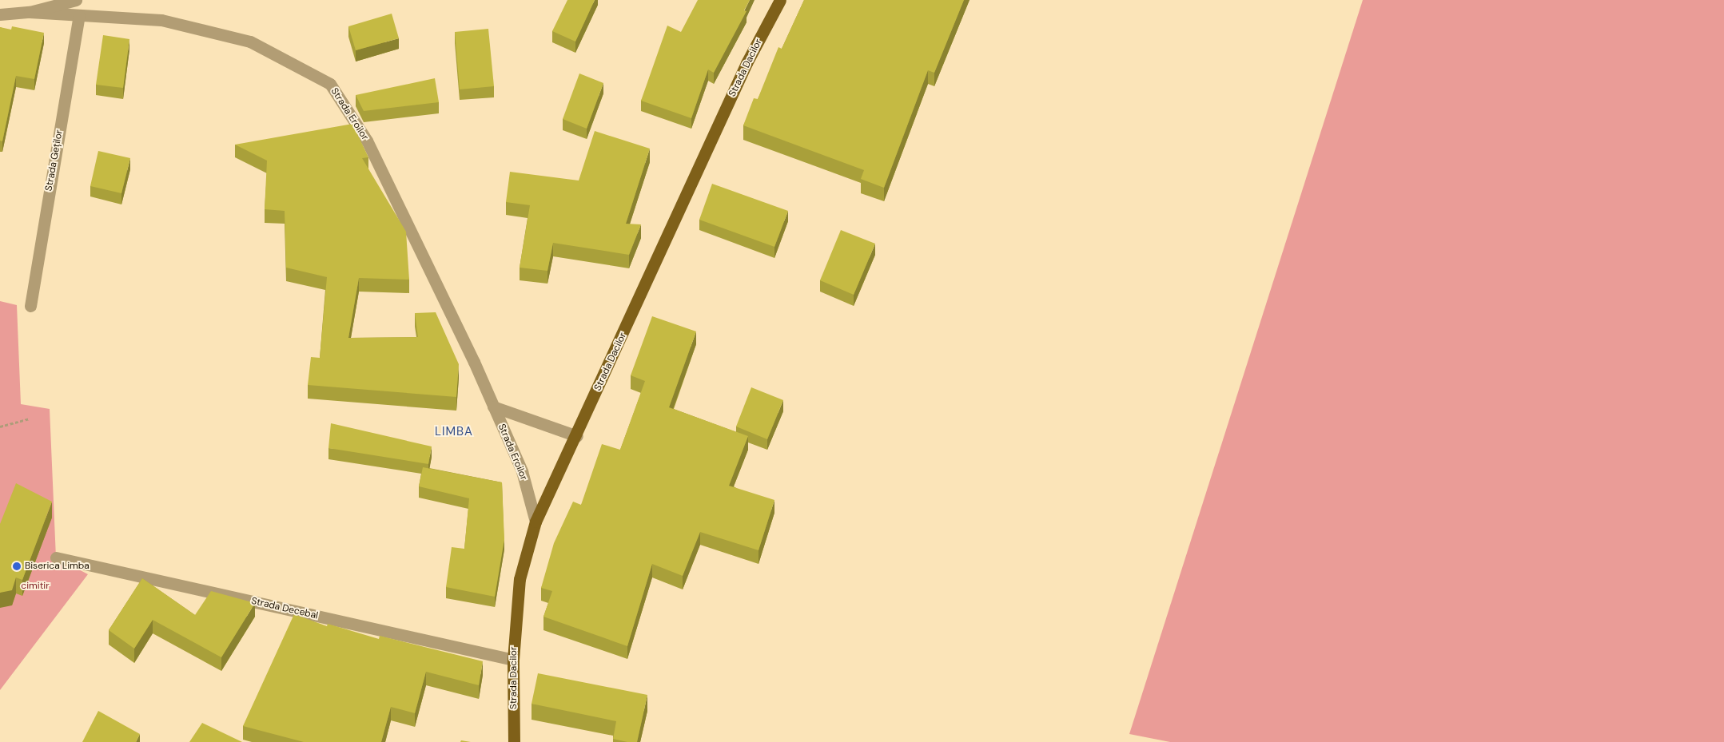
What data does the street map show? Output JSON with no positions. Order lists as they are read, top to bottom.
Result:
{
  "streets": {
    "main road": ["Strada Dacilor"],
    "street": ["Strada Eroilor", "Strada Geților", "Strada Decebal"]
  },
  "crossings": [
    ["Strada Dacilor", "Strada Eroilor"],
    ["Strada Dacilor", "Strada Decebal"],
    ["Strada Eroilor", "Strada Geților"]
  ],
  "districts": ["LIMBA"],
  "parks": ["cimitir"],
  "places": ["Biserica Limba"]
}
